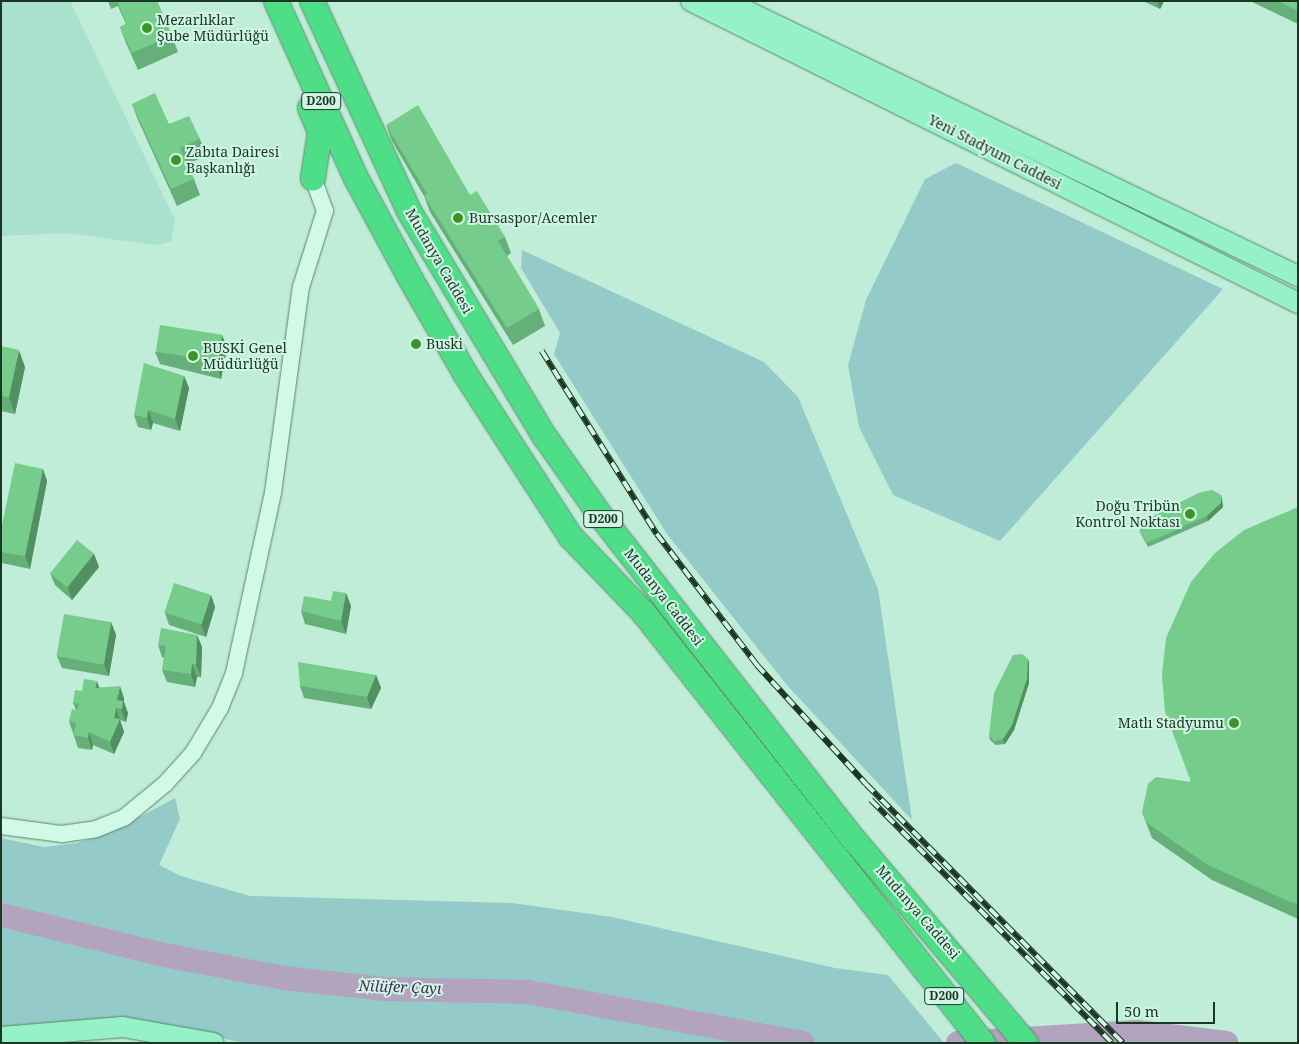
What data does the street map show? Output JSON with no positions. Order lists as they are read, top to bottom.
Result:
{
  "streets": {
    "highway": ["D200", "Mudanya Caddesi"],
    "main road": ["Yeni Stadyum Caddesi"]
  },
  "water": ["Nilüfer Çayı"],
  "places": [
    "Mezarlıklar Şube Müdürlüğü",
    "Zabıta Dairesi Başkanlığı",
    "Bursaspor/Acemler",
    "Buski",
    "BUSKİ Genel Müdürlüğü",
    "Doğu Tribün Kontrol Noktası",
    "Matlı Stadyumu"
  ],
  "scale_bar": "50 m"
}
